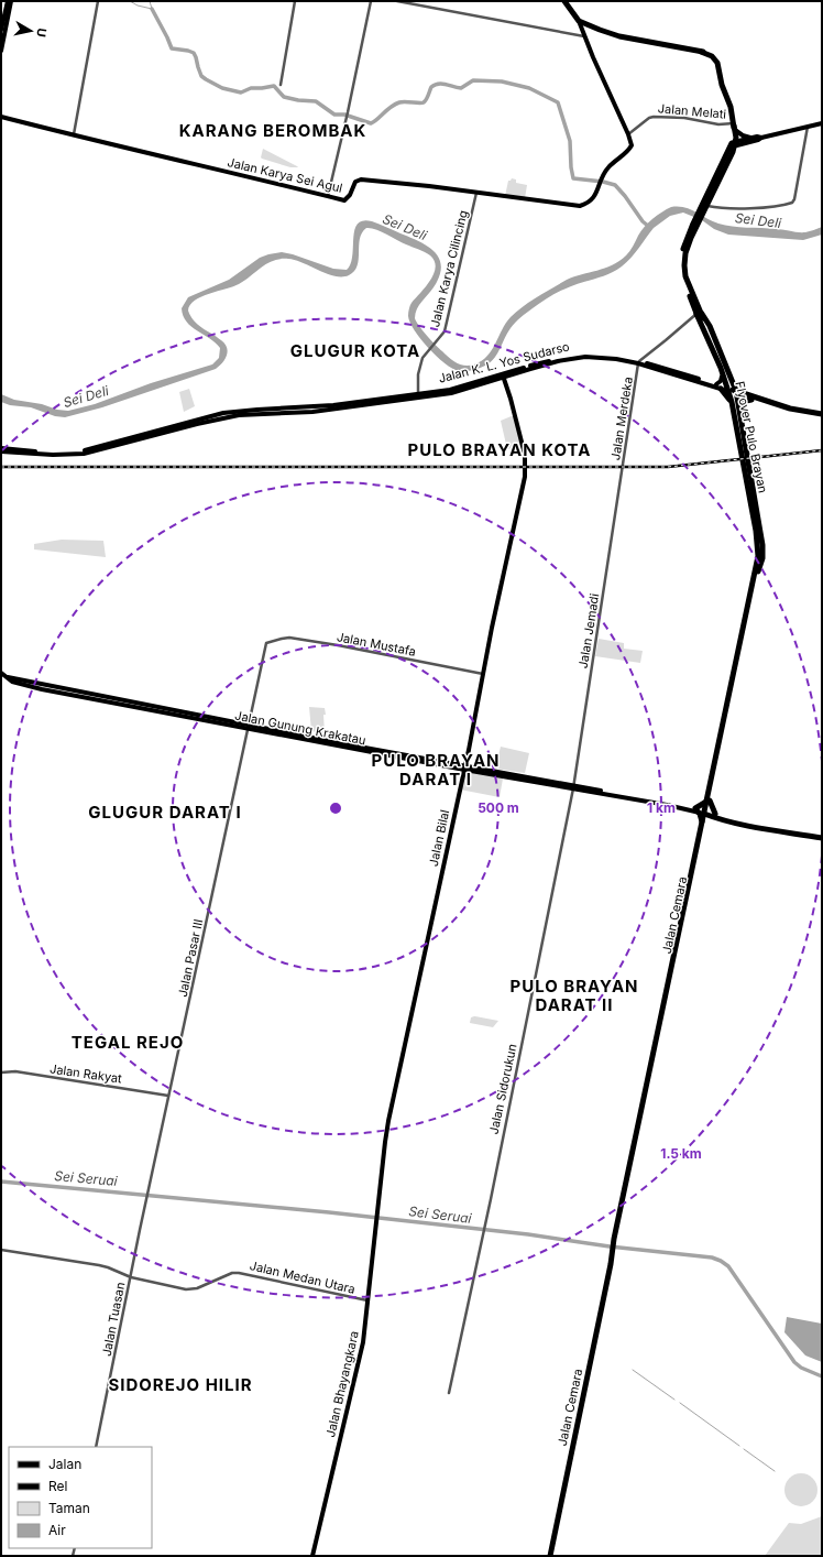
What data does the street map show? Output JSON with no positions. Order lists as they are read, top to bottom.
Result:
{
  "streets": {
    "highway": [
      "Jalan K. L. Yos Sudarso",
      "Flyover Pulo Brayan",
      "Jalan Gunung Krakatau",
      "Jalan Cemara"
    ],
    "main road": ["Jalan Karya Sei Agul", "Jalan Bilal", "Jalan Bhayangkara"],
    "street": [
      "Jalan Melati",
      "Jalan Karya Cilincing",
      "Jalan Merdeka",
      "Jalan Jemadi",
      "Jalan Mustafa",
      "Jalan Pasar III",
      "Jalan Rakyat",
      "Jalan Sidorukun",
      "Jalan Medan Utara",
      "Jalan Tuasan"
    ]
  },
  "crossings": [
    ["Jalan Melati", "Jalan Karya Sei Agul"],
    ["Jalan Karya Sei Agul", "Jalan Karya Cilincing"],
    ["Jalan Karya Cilincing", "Jalan K. L. Yos Sudarso"],
    ["Jalan K. L. Yos Sudarso", "Jalan Merdeka"],
    ["Jalan K. L. Yos Sudarso", "Jalan Bilal"],
    ["Jalan K. L. Yos Sudarso", "Jalan Cemara"],
    ["Jalan Merdeka", "Jalan Jemadi"],
    ["Flyover Pulo Brayan", "Jalan Cemara"],
    ["Jalan Jemadi", "Jalan Gunung Krakatau"],
    ["Jalan Jemadi", "Jalan Sidorukun"],
    ["Jalan Mustafa", "Jalan Bilal"],
    ["Jalan Mustafa", "Jalan Pasar III"],
    ["Jalan Gunung Krakatau", "Jalan Bilal"],
    ["Jalan Gunung Krakatau", "Jalan Cemara"],
    ["Jalan Gunung Krakatau", "Jalan Pasar III"],
    ["Jalan Gunung Krakatau", "Jalan Sidorukun"],
    ["Jalan Bilal", "Jalan Bhayangkara"],
    ["Jalan Pasar III", "Jalan Rakyat"],
    ["Jalan Pasar III", "Jalan Tuasan"],
    ["Jalan Medan Utara", "Jalan Tuasan"],
    ["Jalan Medan Utara", "Jalan Bhayangkara"]
  ],
  "districts": [
    "KARANG BEROMBAK",
    "GLUGUR KOTA",
    "PULO BRAYAN KOTA",
    "PULO BRAYAN DARAT I",
    "GLUGUR DARAT I",
    "PULO BRAYAN DARAT II",
    "TEGAL REJO",
    "SIDOREJO HILIR"
  ],
  "water": ["Sei Deli", "Sei Seruai"],
  "legend": [
    "Jalan",
    "Rel",
    "Taman",
    "Air"
  ],
  "north": "right",
  "rings": ["500 m", "1 km", "1.5 km"]
}
